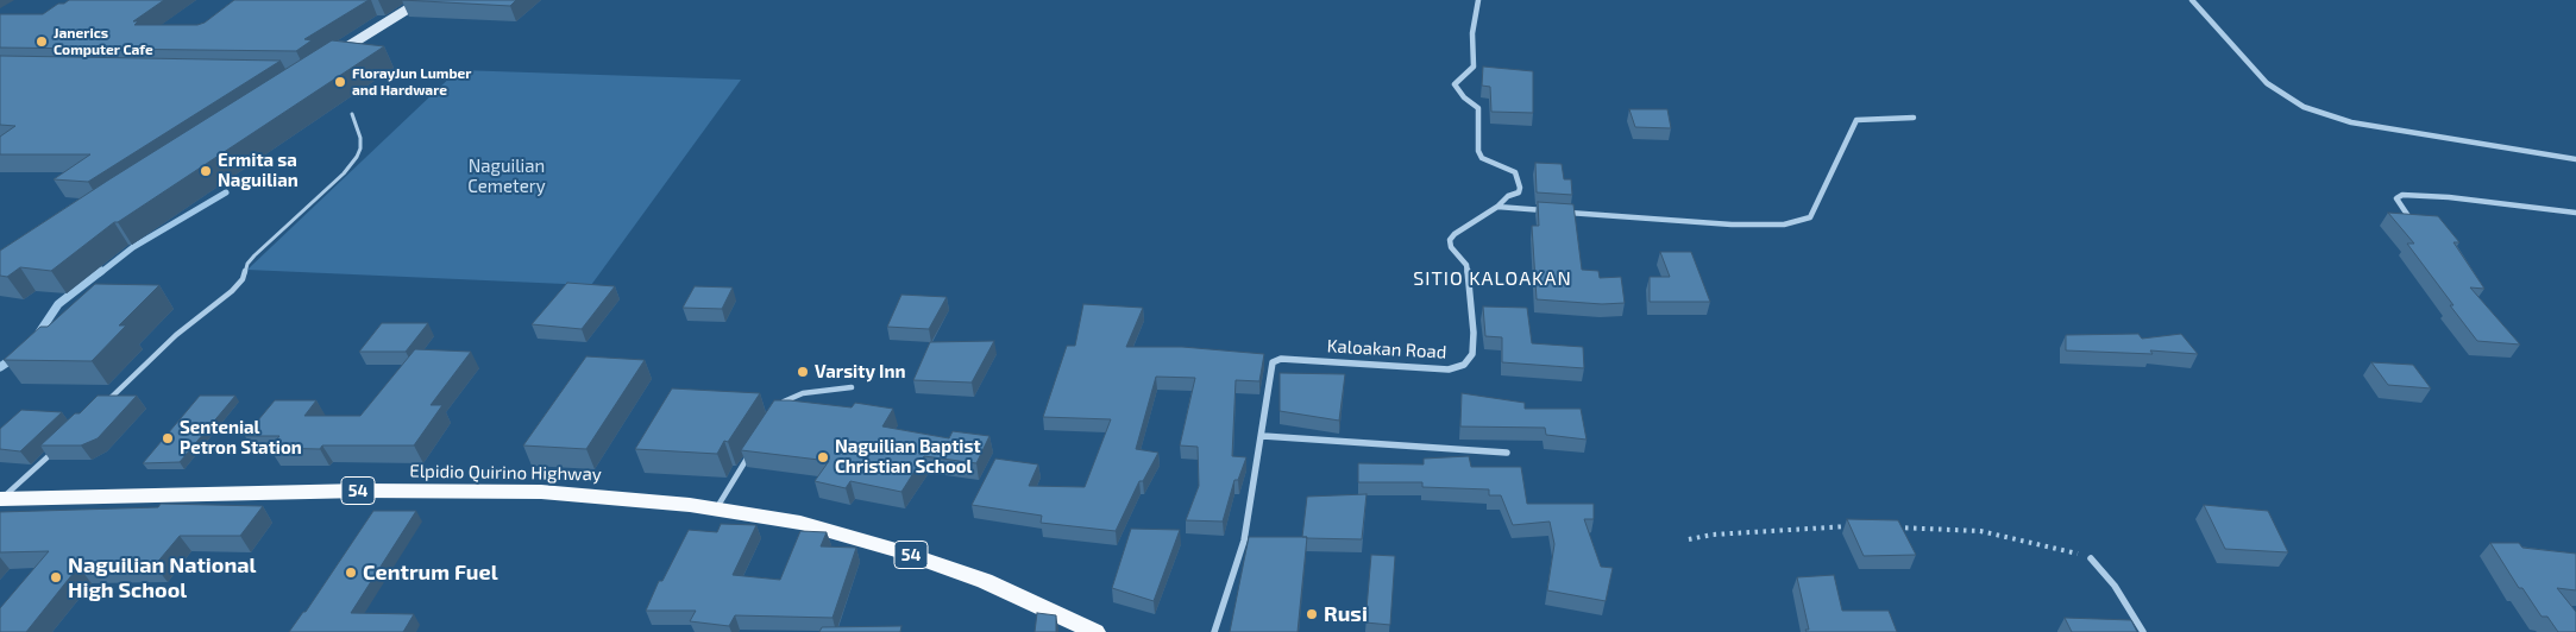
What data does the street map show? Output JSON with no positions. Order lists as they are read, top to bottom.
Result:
{
  "streets": {
    "highway": ["Elpidio Quirino Highway", "54"],
    "street": ["Kaloakan Road"]
  },
  "districts": ["SITIO KALOAKAN"],
  "parks": ["Naguilian Cemetery"],
  "places": [
    "Janerics Computer Cafe",
    "FlorayJun Lumber and Hardware",
    "Ermita sa Naguilian",
    "Varsity Inn",
    "Sentenial Petron Station",
    "Naguilian Baptist Christian School",
    "Centrum Fuel",
    "Naguilian National High School",
    "Rusi"
  ]
}
